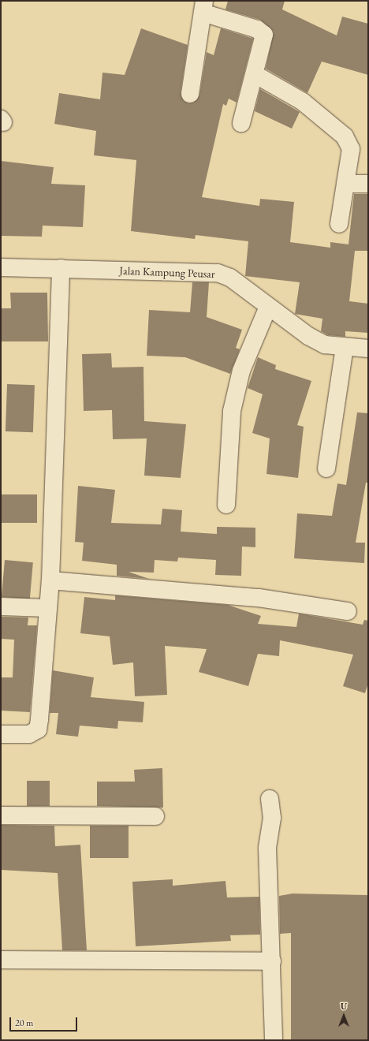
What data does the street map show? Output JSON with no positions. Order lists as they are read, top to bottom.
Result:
{
  "streets": {
    "street": ["Jalan Kampung Peusar"]
  },
  "scale_bar": "20 m",
  "north": "top"
}
